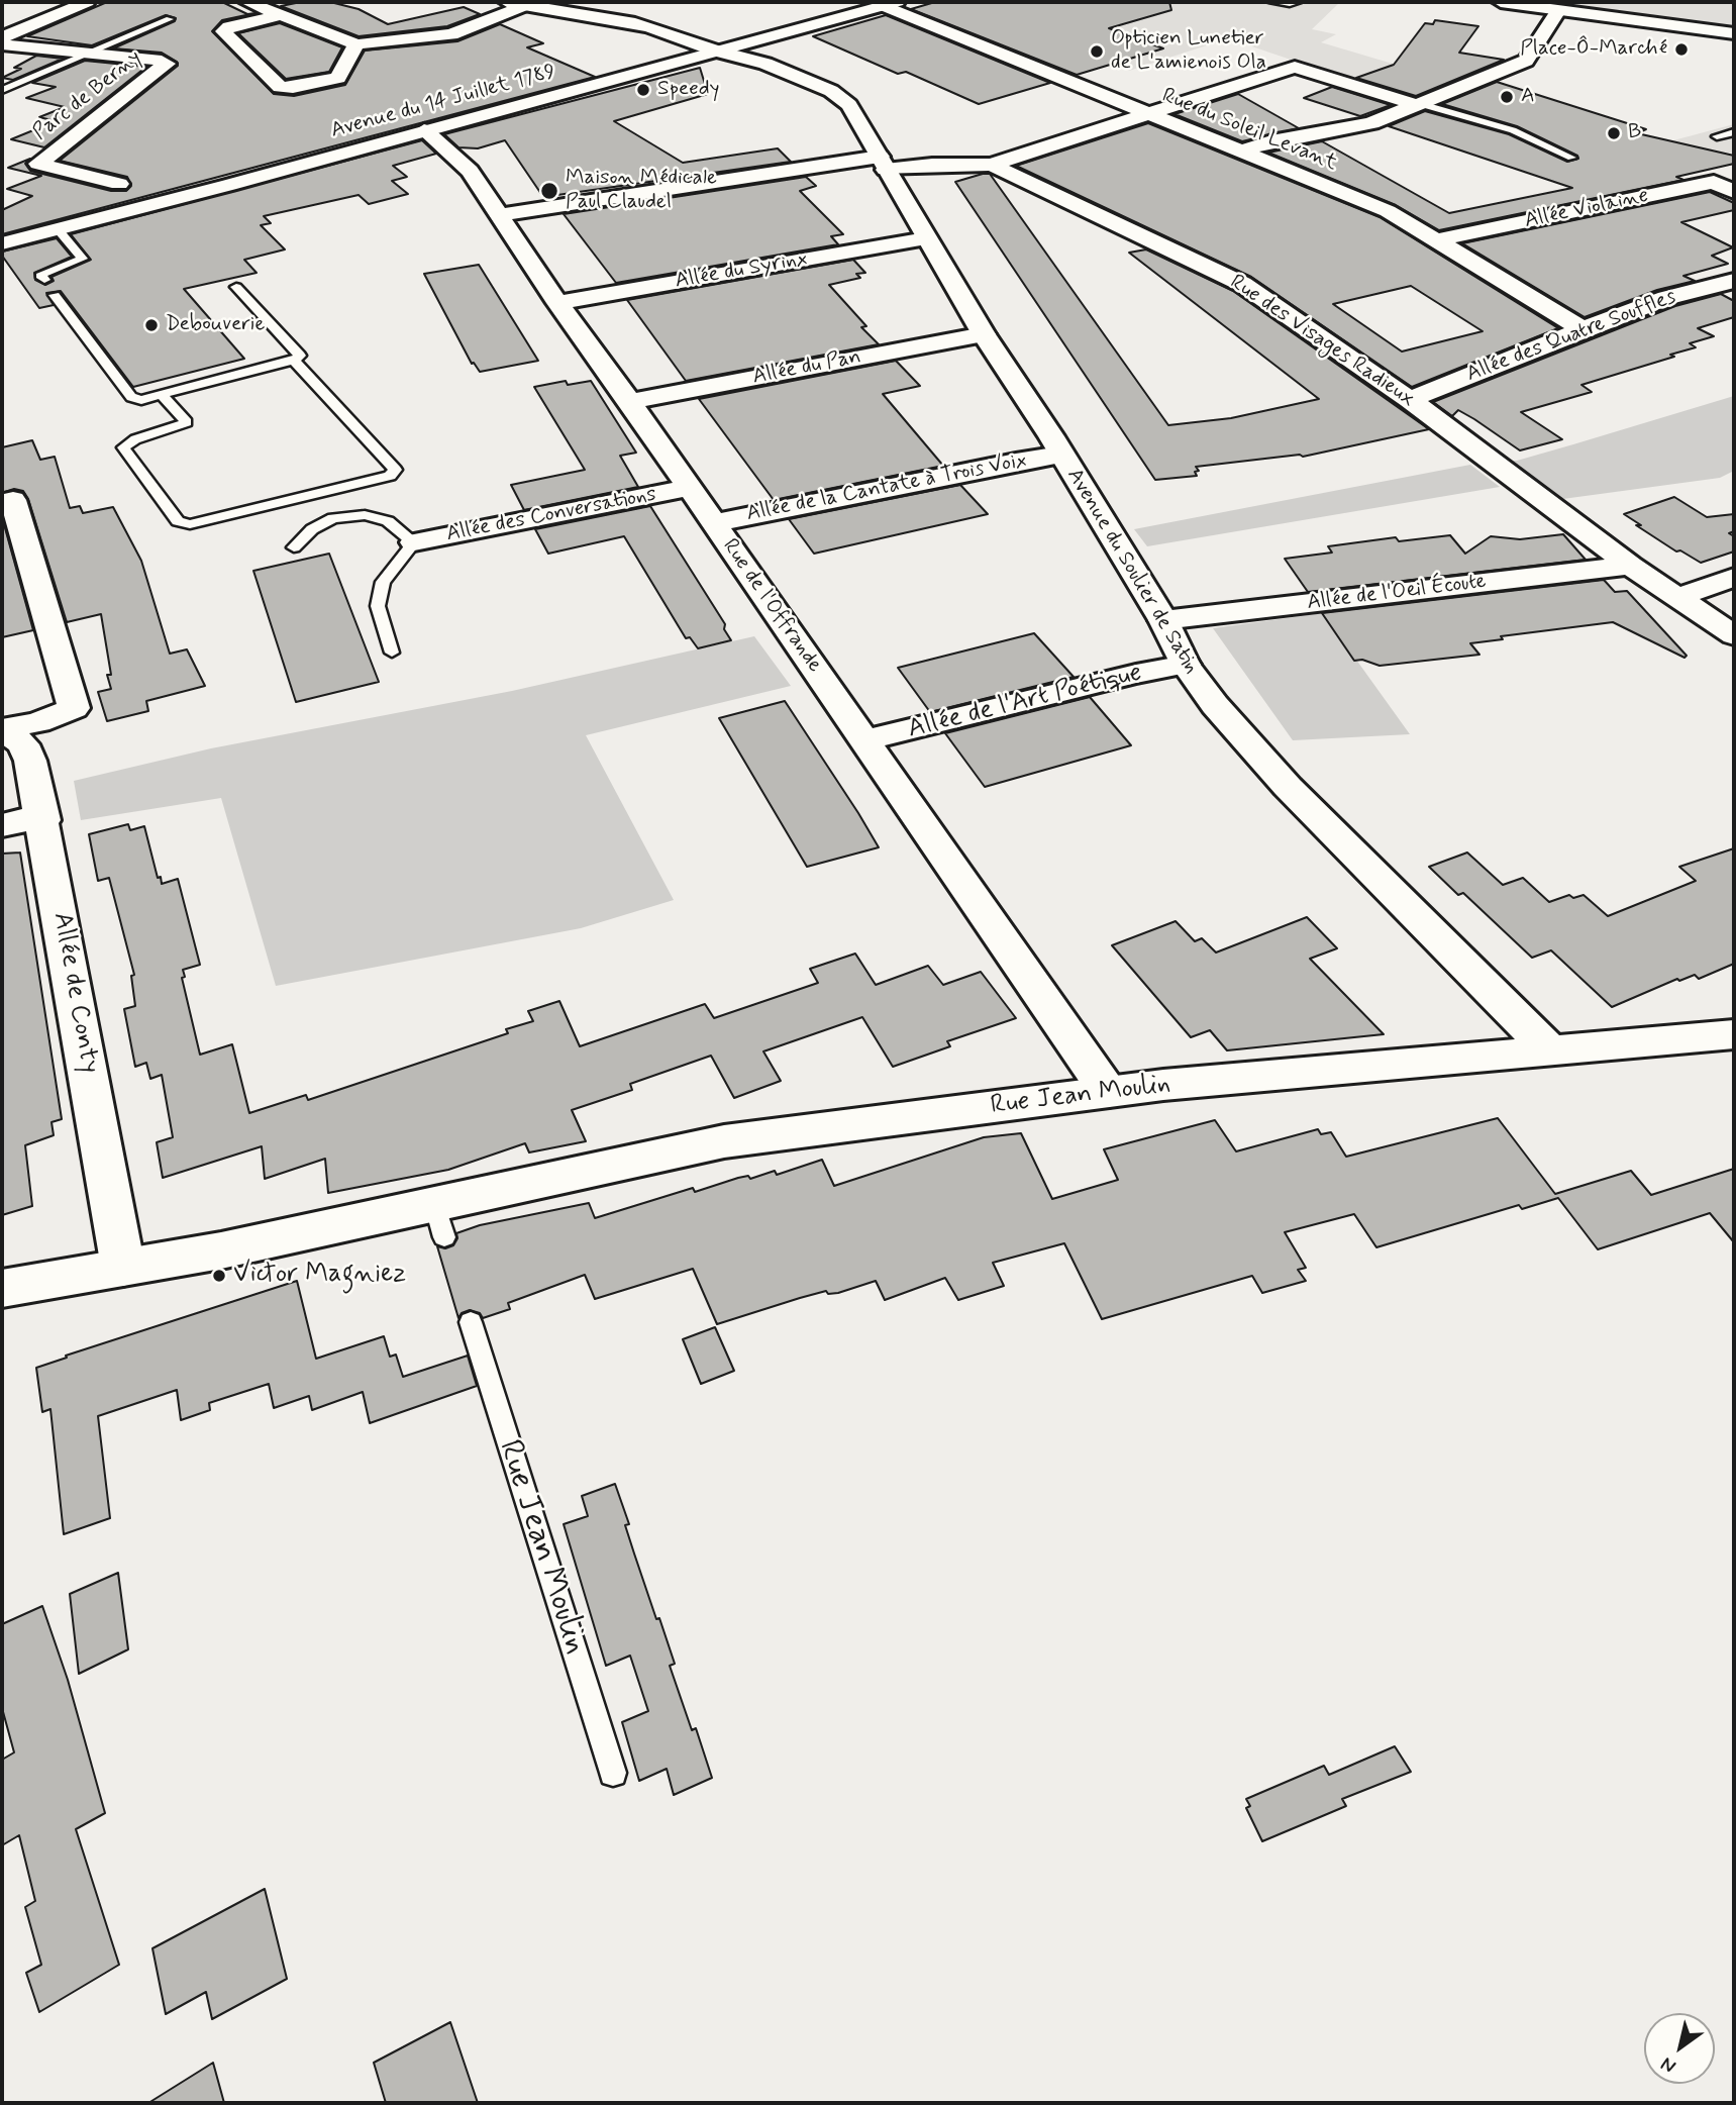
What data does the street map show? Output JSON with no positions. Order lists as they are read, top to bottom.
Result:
{
  "streets": {
    "street": [
      "Parc de Berny",
      "Avenue du 14 Juillet 1789",
      "Rue du Soleil Levant",
      "Allée Violaine",
      "Allée du Syrinx",
      "Allée des Quatre Souffles",
      "Rue des Visages Radieux",
      "Allée du Pan",
      "Allée de la Cantate à Trois Voix",
      "Allée des Conversations",
      "Avenue du Soulier de Satin",
      "Allée de l'Oeil Écoute",
      "Rue de l'Offrande",
      "Allée de l'Art Poétique",
      "Allée de Conty",
      "Rue Jean Moulin"
    ]
  },
  "crossings": [
    ["Avenue du 14 Juillet 1789", "Rue du Soleil Levant"],
    ["Avenue du 14 Juillet 1789", "Avenue du Soulier de Satin"],
    ["Avenue du 14 Juillet 1789", "Rue de l'Offrande"],
    ["Rue du Soleil Levant", "Allée Violaine"],
    ["Rue du Soleil Levant", "Allée des Quatre Souffles"],
    ["Allée du Syrinx", "Avenue du Soulier de Satin"],
    ["Allée du Syrinx", "Rue de l'Offrande"],
    ["Allée des Quatre Souffles", "Rue des Visages Radieux"],
    ["Rue des Visages Radieux", "Avenue du Soulier de Satin"],
    ["Rue des Visages Radieux", "Allée de l'Oeil Écoute"],
    ["Rue des Visages Radieux", "Rue de l'Offrande"],
    ["Allée du Pan", "Avenue du Soulier de Satin"],
    ["Allée du Pan", "Rue de l'Offrande"],
    ["Allée de la Cantate à Trois Voix", "Avenue du Soulier de Satin"],
    ["Allée de la Cantate à Trois Voix", "Rue de l'Offrande"],
    ["Allée des Conversations", "Rue de l'Offrande"],
    ["Avenue du Soulier de Satin", "Allée de l'Oeil Écoute"],
    ["Avenue du Soulier de Satin", "Allée de l'Art Poétique"],
    ["Avenue du Soulier de Satin", "Rue Jean Moulin"],
    ["Rue de l'Offrande", "Allée de l'Art Poétique"],
    ["Rue de l'Offrande", "Rue Jean Moulin"],
    ["Allée de Conty", "Rue Jean Moulin"]
  ],
  "places": [
    "Place-Ô-Marché",
    "Opticien Lunetier de L'amienois Ola",
    "Speedy",
    "A",
    "B",
    "Maison Médicale Paul Claudel",
    "Debouverie",
    "Victor Magniez"
  ],
  "north": "bottom left"
}
